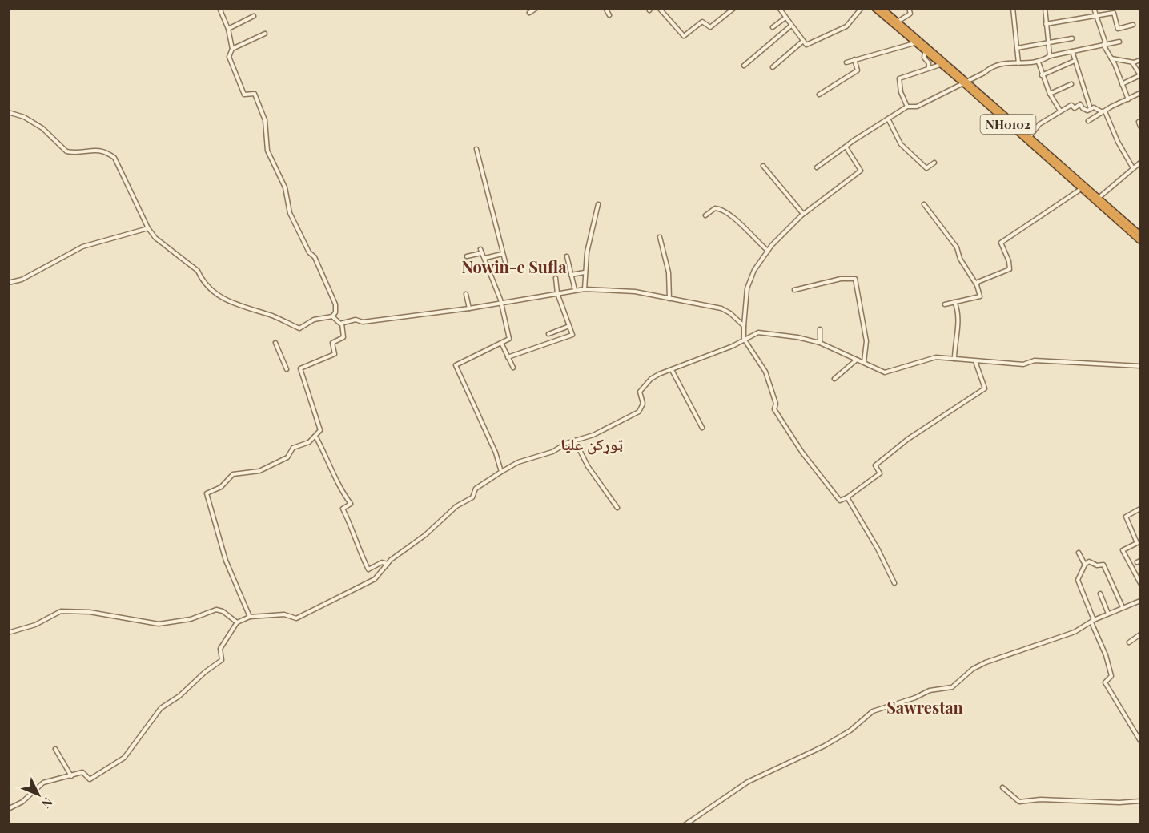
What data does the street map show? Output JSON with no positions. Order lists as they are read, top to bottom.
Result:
{
  "streets": {
    "highway": ["NH0102"]
  },
  "districts": ["Nowin-e Sufla", "ټوړکن علیا", "Sawrestan"],
  "north": "bottom right"
}
